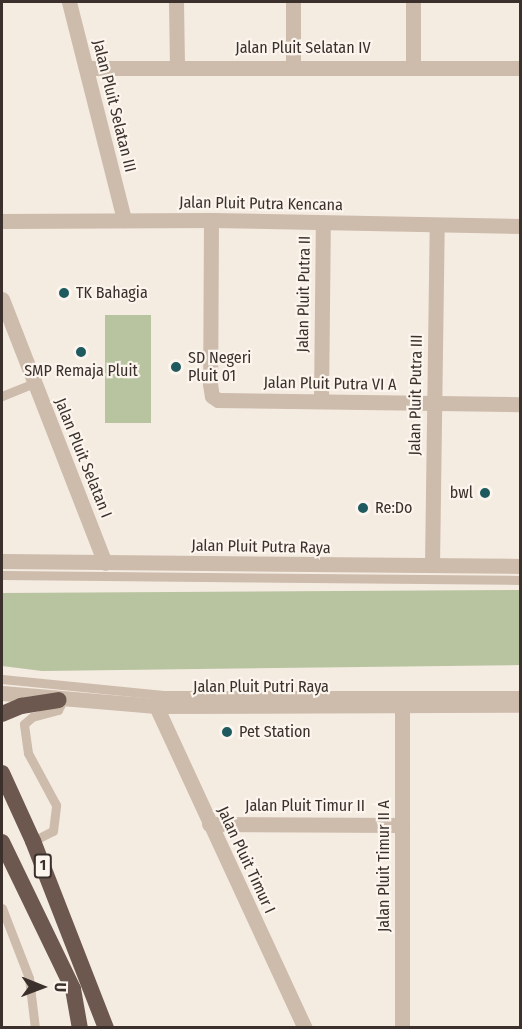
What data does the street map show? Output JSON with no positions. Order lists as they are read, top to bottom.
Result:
{
  "streets": {
    "highway": ["1"],
    "street": [
      "Jalan Pluit Selatan IV",
      "Jalan Pluit Selatan III",
      "Jalan Pluit Putra Kencana",
      "Jalan Pluit Putra II",
      "Jalan Pluit Putra VI A",
      "Jalan Pluit Putra III",
      "Jalan Pluit Selatan I",
      "Jalan Pluit Putra Raya",
      "Jalan Pluit Putri Raya",
      "Jalan Pluit Timur II",
      "Jalan Pluit Timur I",
      "Jalan Pluit Timur II A"
    ]
  },
  "crossings": [
    ["Jalan Pluit Selatan IV", "Jalan Pluit Selatan III"],
    ["Jalan Pluit Selatan III", "Jalan Pluit Putra Kencana"],
    ["Jalan Pluit Putra Kencana", "Jalan Pluit Putra II"],
    ["Jalan Pluit Putra Kencana", "Jalan Pluit Putra VI A"],
    ["Jalan Pluit Putra Kencana", "Jalan Pluit Putra III"],
    ["Jalan Pluit Putra II", "Jalan Pluit Putra VI A"],
    ["Jalan Pluit Putra VI A", "Jalan Pluit Putra III"],
    ["Jalan Pluit Putra III", "Jalan Pluit Putra Raya"],
    ["Jalan Pluit Selatan I", "Jalan Pluit Putra Raya"],
    ["Jalan Pluit Putri Raya", "Jalan Pluit Timur I"],
    ["Jalan Pluit Putri Raya", "Jalan Pluit Timur II A"],
    ["Jalan Pluit Timur II", "Jalan Pluit Timur I"],
    ["Jalan Pluit Timur II", "Jalan Pluit Timur II A"]
  ],
  "places": [
    "TK Bahagia",
    "SMP Remaja Pluit",
    "SD Negeri Pluit 01",
    "bwl",
    "Re:Do",
    "Pet Station"
  ],
  "north": "right"
}
